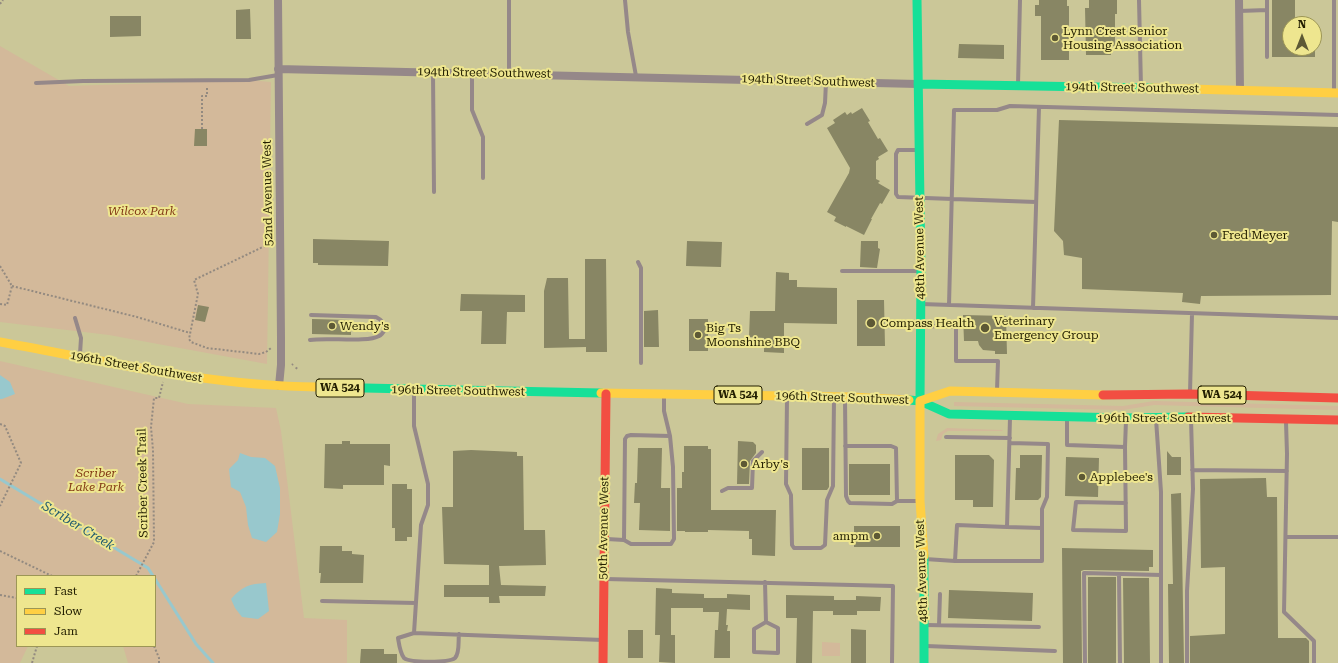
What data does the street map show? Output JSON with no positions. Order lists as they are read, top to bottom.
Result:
{
  "streets": {
    "main road": [
      "194th Street Southwest",
      "48th Avenue West",
      "196th Street Southwest",
      "WA 524",
      "50th Avenue West"
    ],
    "street": ["52nd Avenue West"],
    "path": ["Scriber Creek Trail"]
  },
  "crossings": [
    ["194th Street Southwest", "52nd Avenue West"],
    ["194th Street Southwest", "48th Avenue West"],
    ["52nd Avenue West", "196th Street Southwest"],
    ["48th Avenue West", "196th Street Southwest"],
    ["196th Street Southwest", "50th Avenue West"]
  ],
  "water": ["Scriber Creek"],
  "parks": ["Wilcox Park", "Scriber Lake Park"],
  "places": [
    "Lynn Crest Senior Housing Association",
    "Fred Meyer",
    "Compass Health",
    "Wendy's",
    "Veterinary Emergency Group",
    "Big Ts Moonshine BBQ",
    "Arby's",
    "Applebee's",
    "ampm"
  ],
  "legend": ["Fast", "Slow", "Jam"],
  "north": "top"
}
